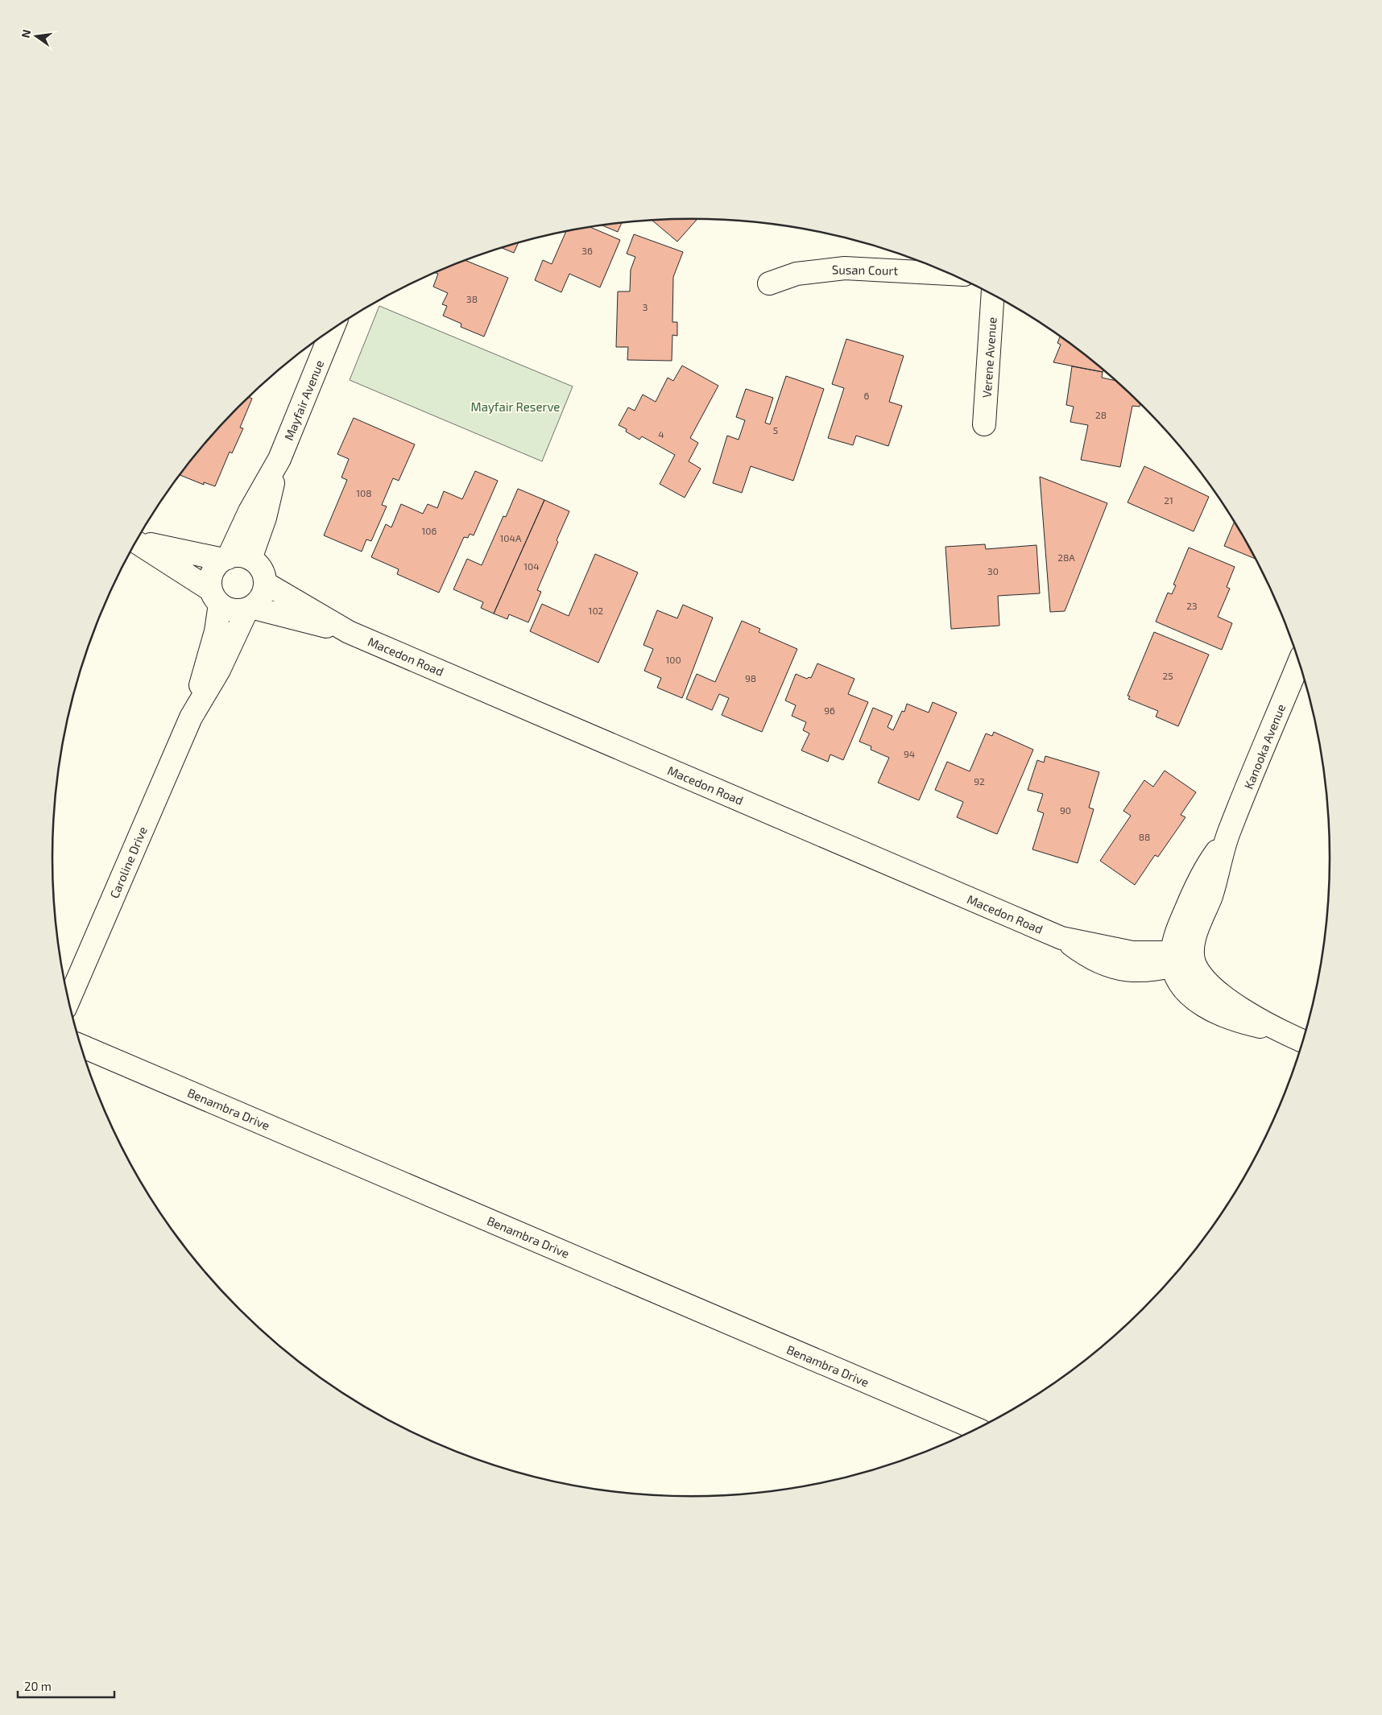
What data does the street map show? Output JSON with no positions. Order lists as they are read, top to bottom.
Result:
{
  "streets": {
    "street": [
      "Susan Court",
      "Verene Avenue",
      "Mayfair Avenue",
      "Macedon Road",
      "Kanooka Avenue",
      "Caroline Drive",
      "Benambra Drive"
    ]
  },
  "crossings": [
    ["Mayfair Avenue", "Macedon Road"],
    ["Mayfair Avenue", "Caroline Drive"],
    ["Macedon Road", "Kanooka Avenue"],
    ["Macedon Road", "Caroline Drive"]
  ],
  "parks": ["Mayfair Reserve"],
  "house_numbers": [
    "36",
    "38",
    "3",
    "6",
    "28",
    "5",
    "4",
    "108",
    "21",
    "106",
    "104A",
    "28A",
    "104",
    "30",
    "23",
    "102",
    "100",
    "25",
    "98",
    "96",
    "94",
    "92",
    "90",
    "88"
  ],
  "scale_bar": "20 m",
  "north": "left"
}
